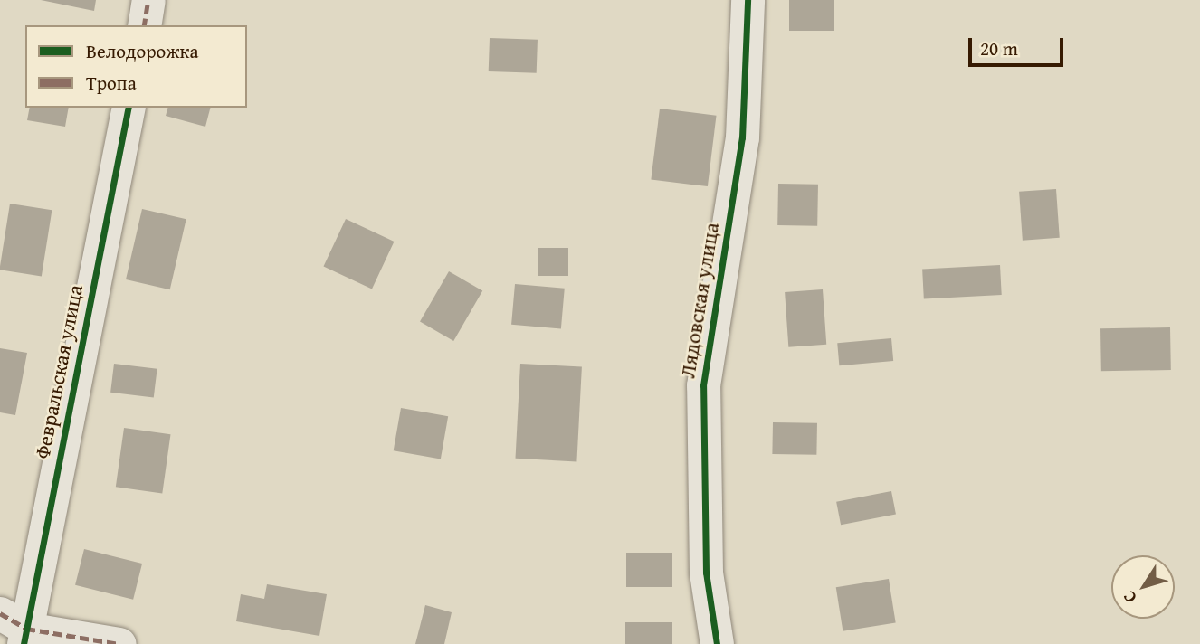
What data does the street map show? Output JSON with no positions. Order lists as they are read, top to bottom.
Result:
{
  "streets": {
    "street": ["Лядовская улица", "Февральская улица"]
  },
  "legend": ["Велодорожка", "Тропа"],
  "scale_bar": "20 m",
  "north": "bottom left"
}
